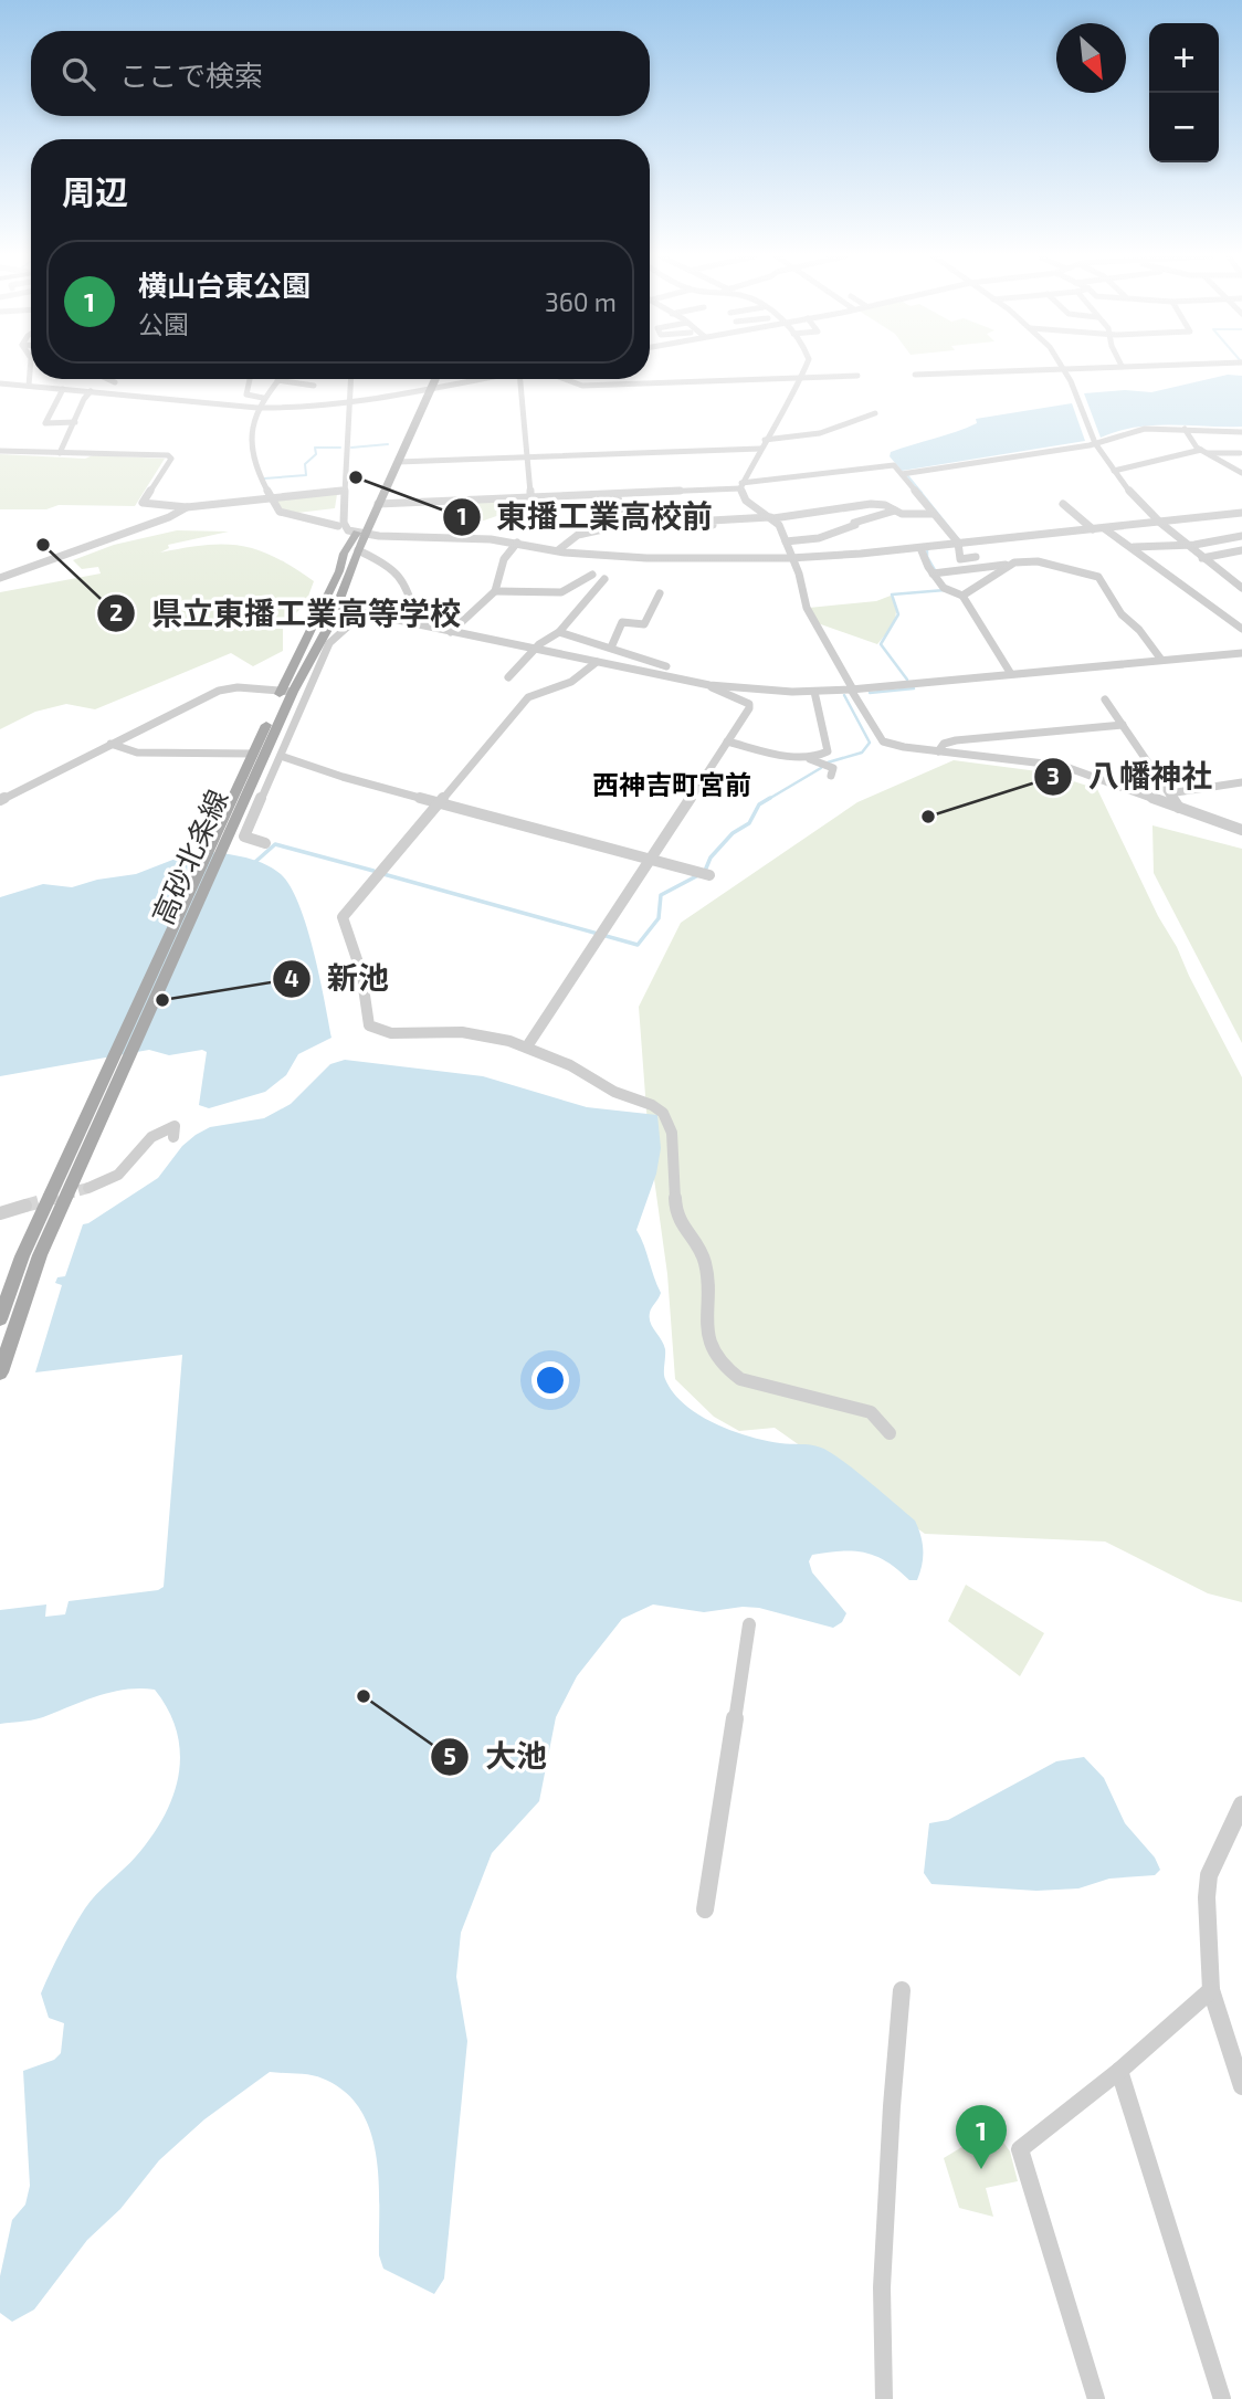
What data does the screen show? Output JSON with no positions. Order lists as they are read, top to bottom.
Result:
{
  "streets": {
    "main road": ["高砂北条線"]
  },
  "districts": ["西神吉町宮前"],
  "places": [
    "東播工業高校前",
    "県立東播工業高等学校",
    "八幡神社",
    "新池",
    "大池"
  ],
  "north": "bottom right",
  "page": {
    "map_buttons": ["+", "−"],
    "search": "ここで検索",
    "heading": "周辺",
    "list": [
      {
        "mark": "1",
        "name": "横山台東公園",
        "note": "公園",
        "value": "360 m"
      }
    ],
    "pins": "1"
  }
}
